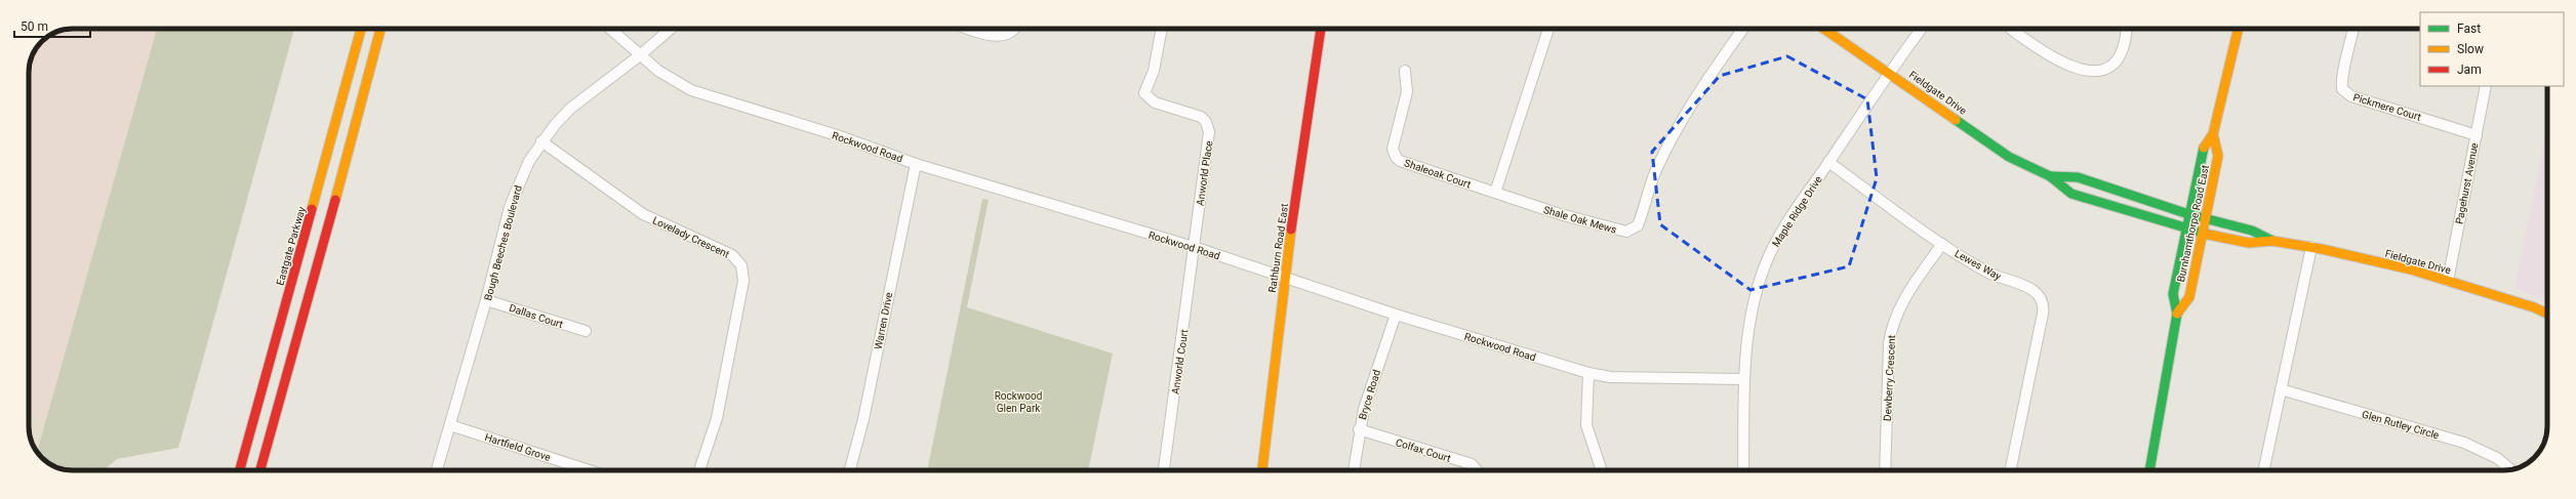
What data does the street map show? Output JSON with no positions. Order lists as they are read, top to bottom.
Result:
{
  "streets": {
    "main road": [
      "Fieldgate Drive",
      "Burnhamthorpe Road East",
      "Eastgate Parkway",
      "Rathburn Road East"
    ],
    "street": [
      "Pickmere Court",
      "Rockwood Road",
      "Anworld Place",
      "Shaleoak Court",
      "Pagehurst Avenue",
      "Maple Ridge Drive",
      "Shale Oak Mews",
      "Lovelady Crescent",
      "Bough Beeches Boulevard",
      "Lewes Way",
      "Dallas Court",
      "Warren Drive",
      "Anworld Court",
      "Dewberry Crescent",
      "Bryce Road",
      "Glen Rutley Circle",
      "Hartfield Grove",
      "Colfax Court"
    ]
  },
  "crossings": [
    ["Fieldgate Drive", "Pagehurst Avenue"],
    ["Fieldgate Drive", "Maple Ridge Drive"],
    ["Fieldgate Drive", "Burnhamthorpe Road East"],
    ["Pickmere Court", "Pagehurst Avenue"],
    ["Rockwood Road", "Anworld Place"],
    ["Rockwood Road", "Maple Ridge Drive"],
    ["Rockwood Road", "Bough Beeches Boulevard"],
    ["Rockwood Road", "Rathburn Road East"],
    ["Rockwood Road", "Warren Drive"],
    ["Rockwood Road", "Anworld Court"],
    ["Rockwood Road", "Bryce Road"],
    ["Anworld Place", "Anworld Court"],
    ["Shaleoak Court", "Shale Oak Mews"],
    ["Maple Ridge Drive", "Lewes Way"],
    ["Lovelady Crescent", "Bough Beeches Boulevard"],
    ["Bough Beeches Boulevard", "Dallas Court"],
    ["Bough Beeches Boulevard", "Hartfield Grove"],
    ["Lewes Way", "Dewberry Crescent"],
    ["Bryce Road", "Colfax Court"]
  ],
  "parks": ["Rockwood Glen Park"],
  "legend": ["Fast", "Slow", "Jam"],
  "scale_bar": "50 m"
}
